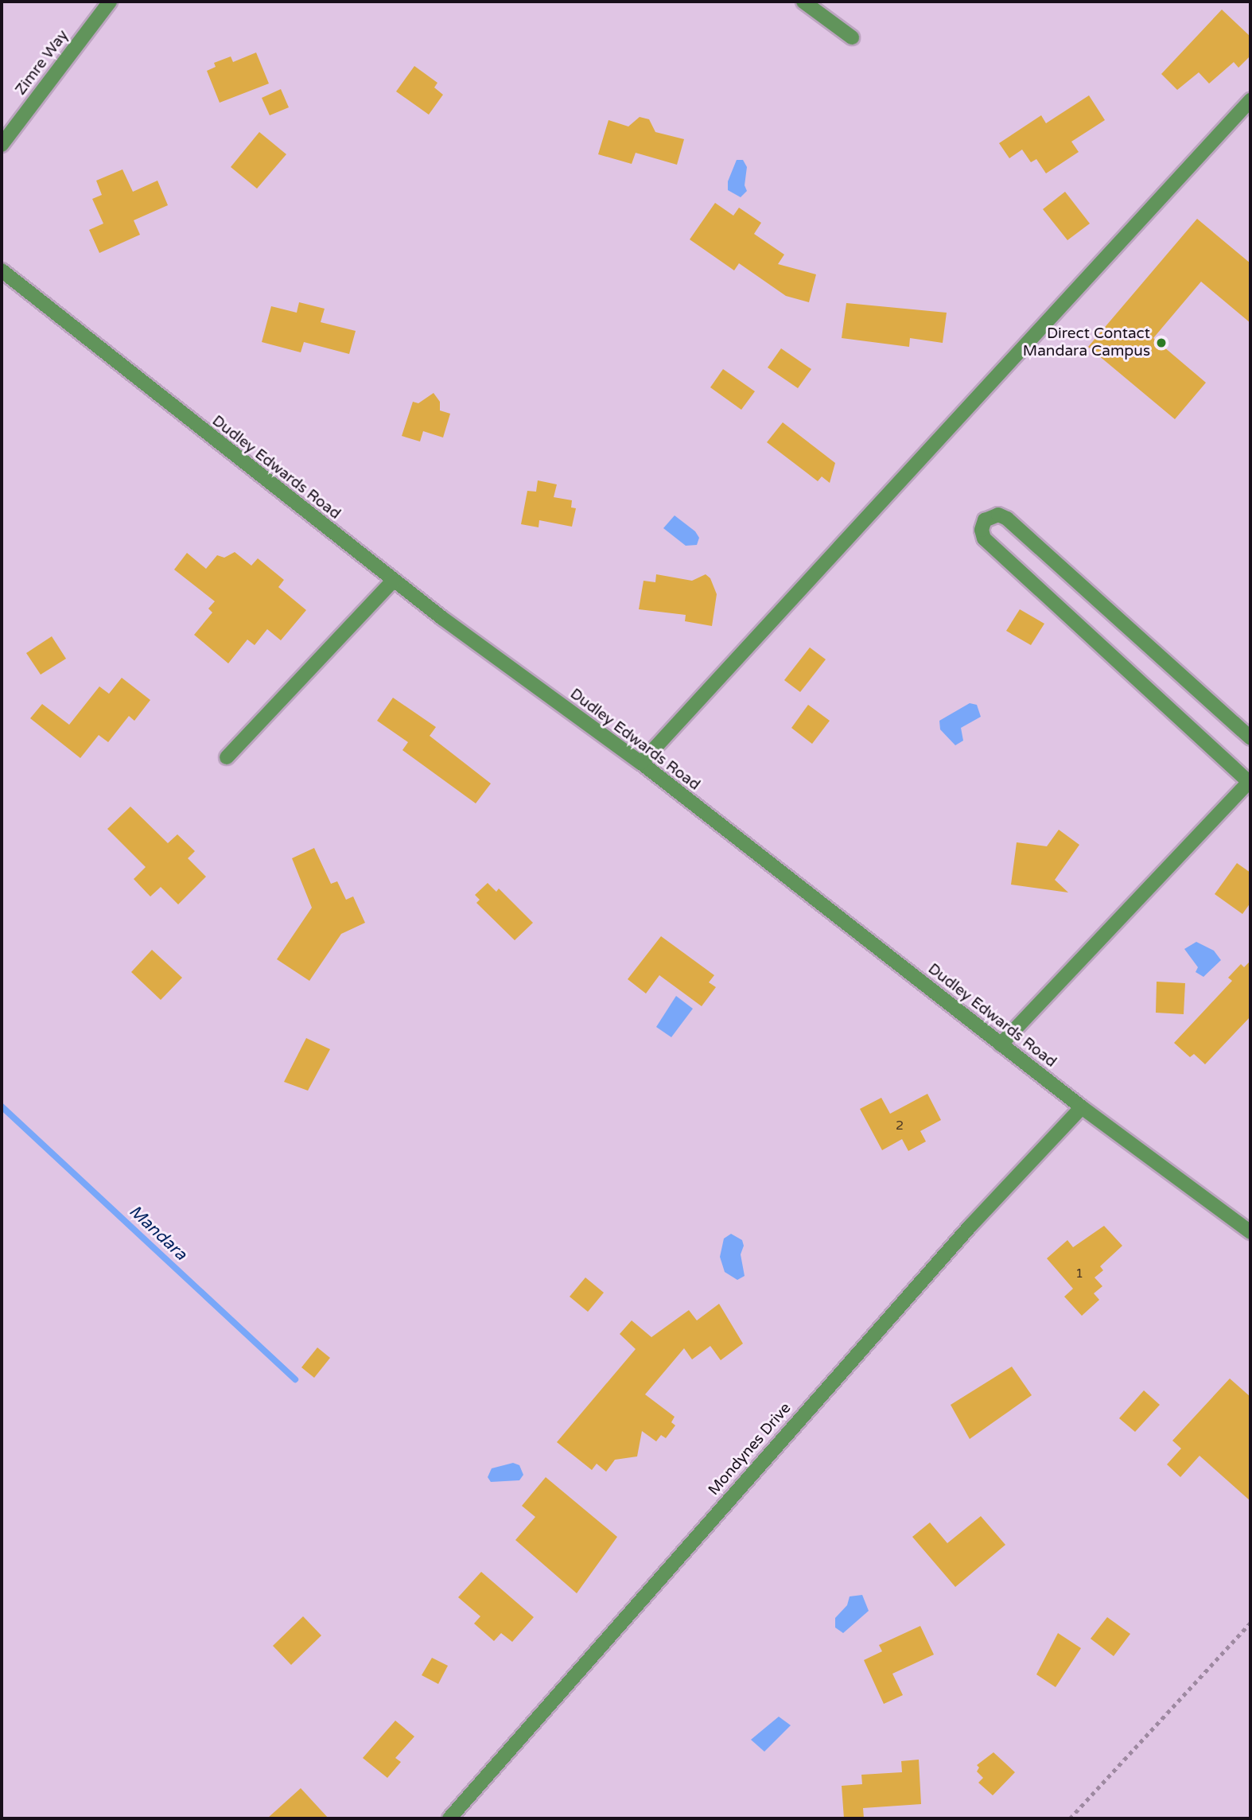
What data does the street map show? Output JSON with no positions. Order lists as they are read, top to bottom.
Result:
{
  "streets": {
    "street": ["Zimre Way", "Dudley Edwards Road", "Mondynes Drive"]
  },
  "crossings": [
    ["Dudley Edwards Road", "Mondynes Drive"]
  ],
  "water": ["Mandara"],
  "places": ["Direct Contact Mandara Campus"],
  "house_numbers": ["2", "1"]
}
